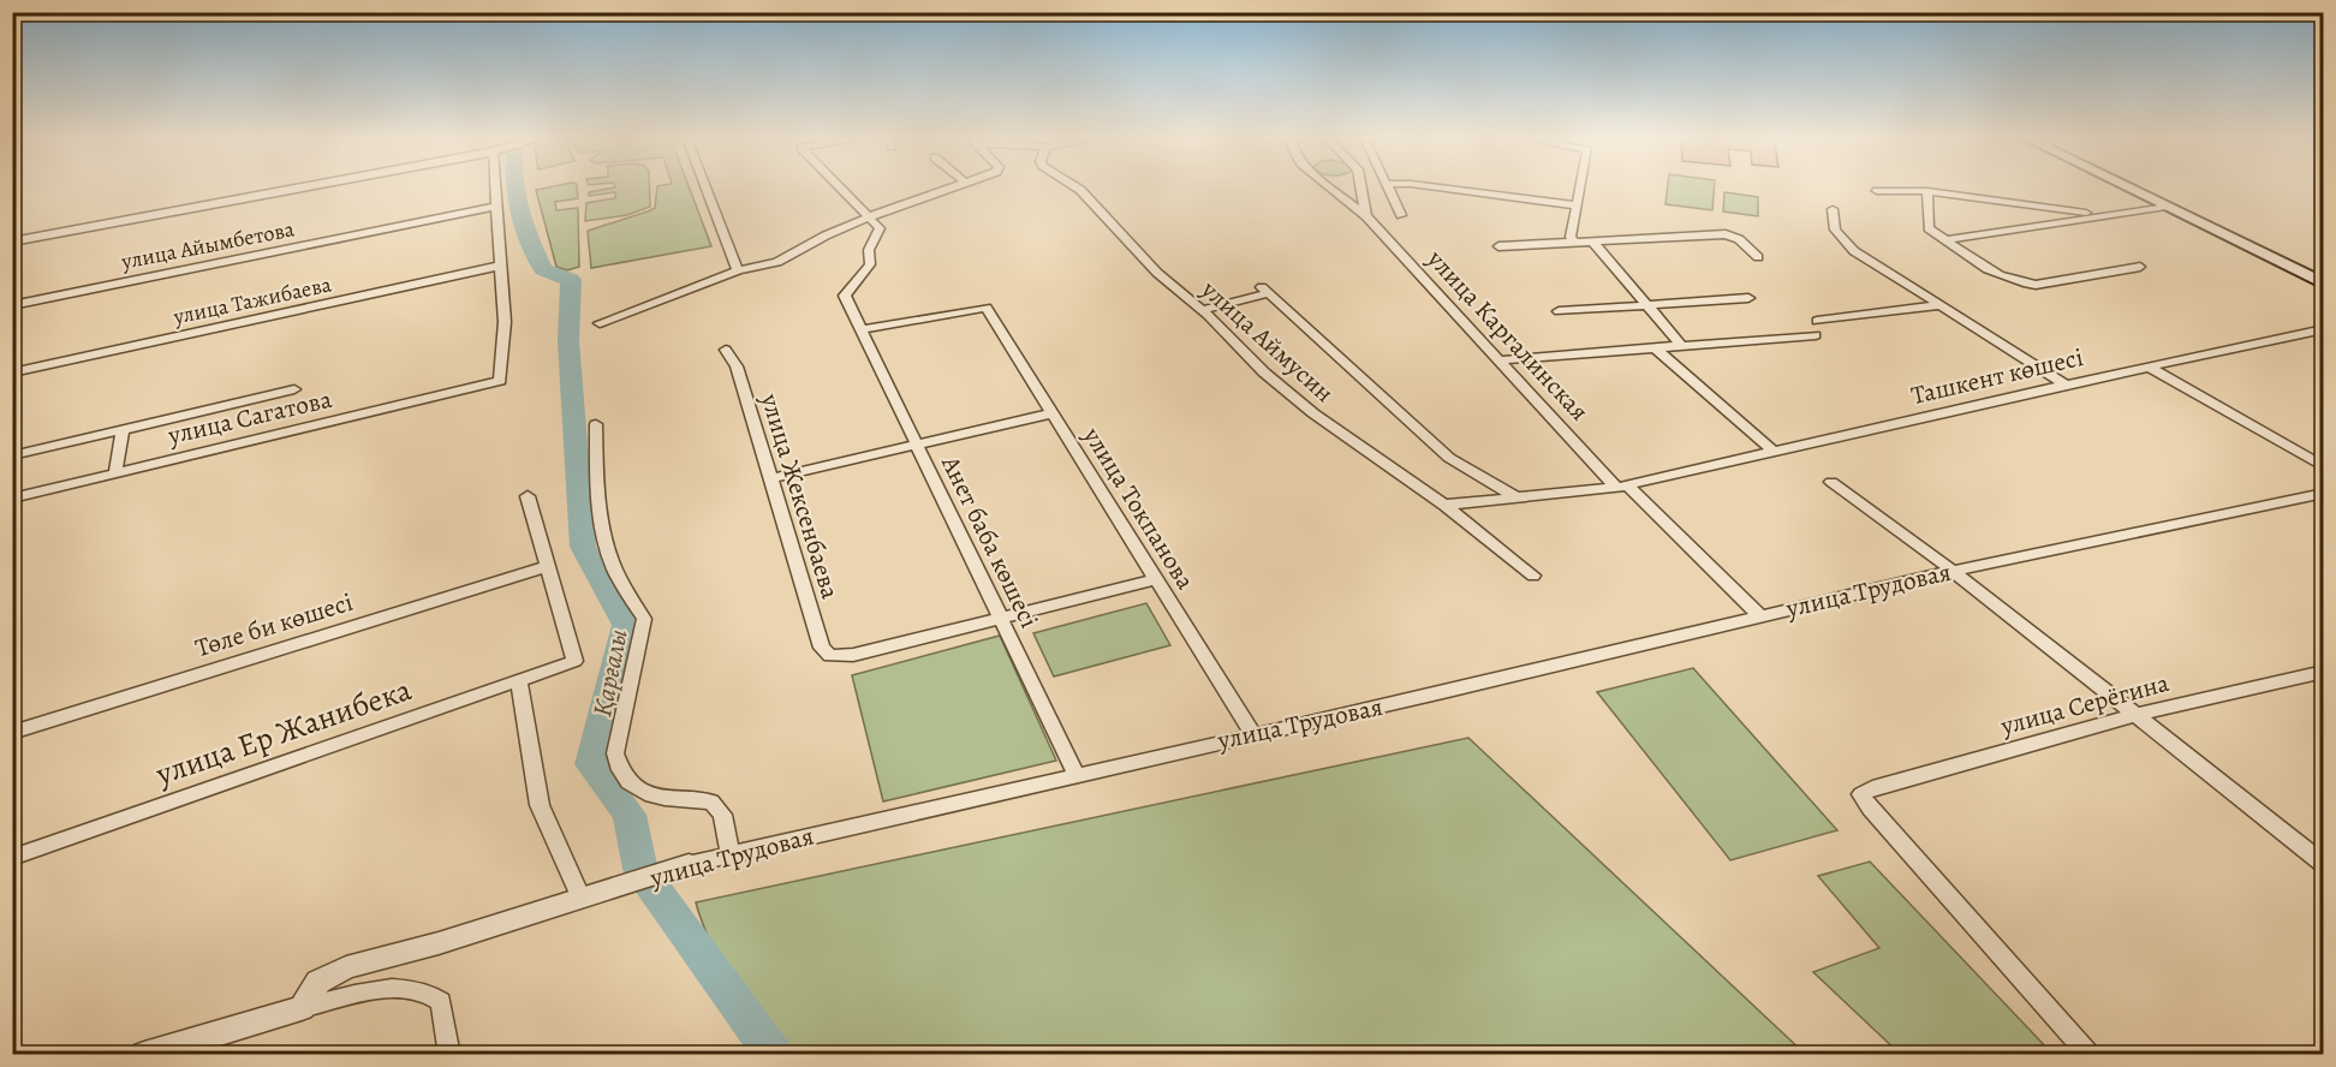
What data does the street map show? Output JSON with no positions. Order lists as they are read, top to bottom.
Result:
{
  "streets": {
    "street": [
      "улица Айымбетова",
      "улица Тажибаева",
      "улица Каргалинская",
      "улица Аймусин",
      "Ташкент көшесі",
      "улица Сагатова",
      "улица Жексенбаева",
      "улица Токпанова",
      "Анет баба көшесі",
      "улица Трудовая",
      "Төле би көшесі",
      "улица Серёгина",
      "улица Ер Жанибека"
    ]
  },
  "crossings": [
    ["улица Тажибаева", "улица Сагатова"],
    ["улица Каргалинская", "Ташкент көшесі"],
    ["улица Каргалинская", "улица Трудовая"],
    ["улица Аймусин", "Ташкент көшесі"],
    ["улица Жексенбаева", "Анет баба көшесі"],
    ["улица Токпанова", "Анет баба көшесі"],
    ["улица Токпанова", "улица Трудовая"],
    ["Анет баба көшесі", "улица Трудовая"],
    ["Төле би көшесі", "улица Ер Жанибека"]
  ],
  "water": ["Қарғалы"]
}
